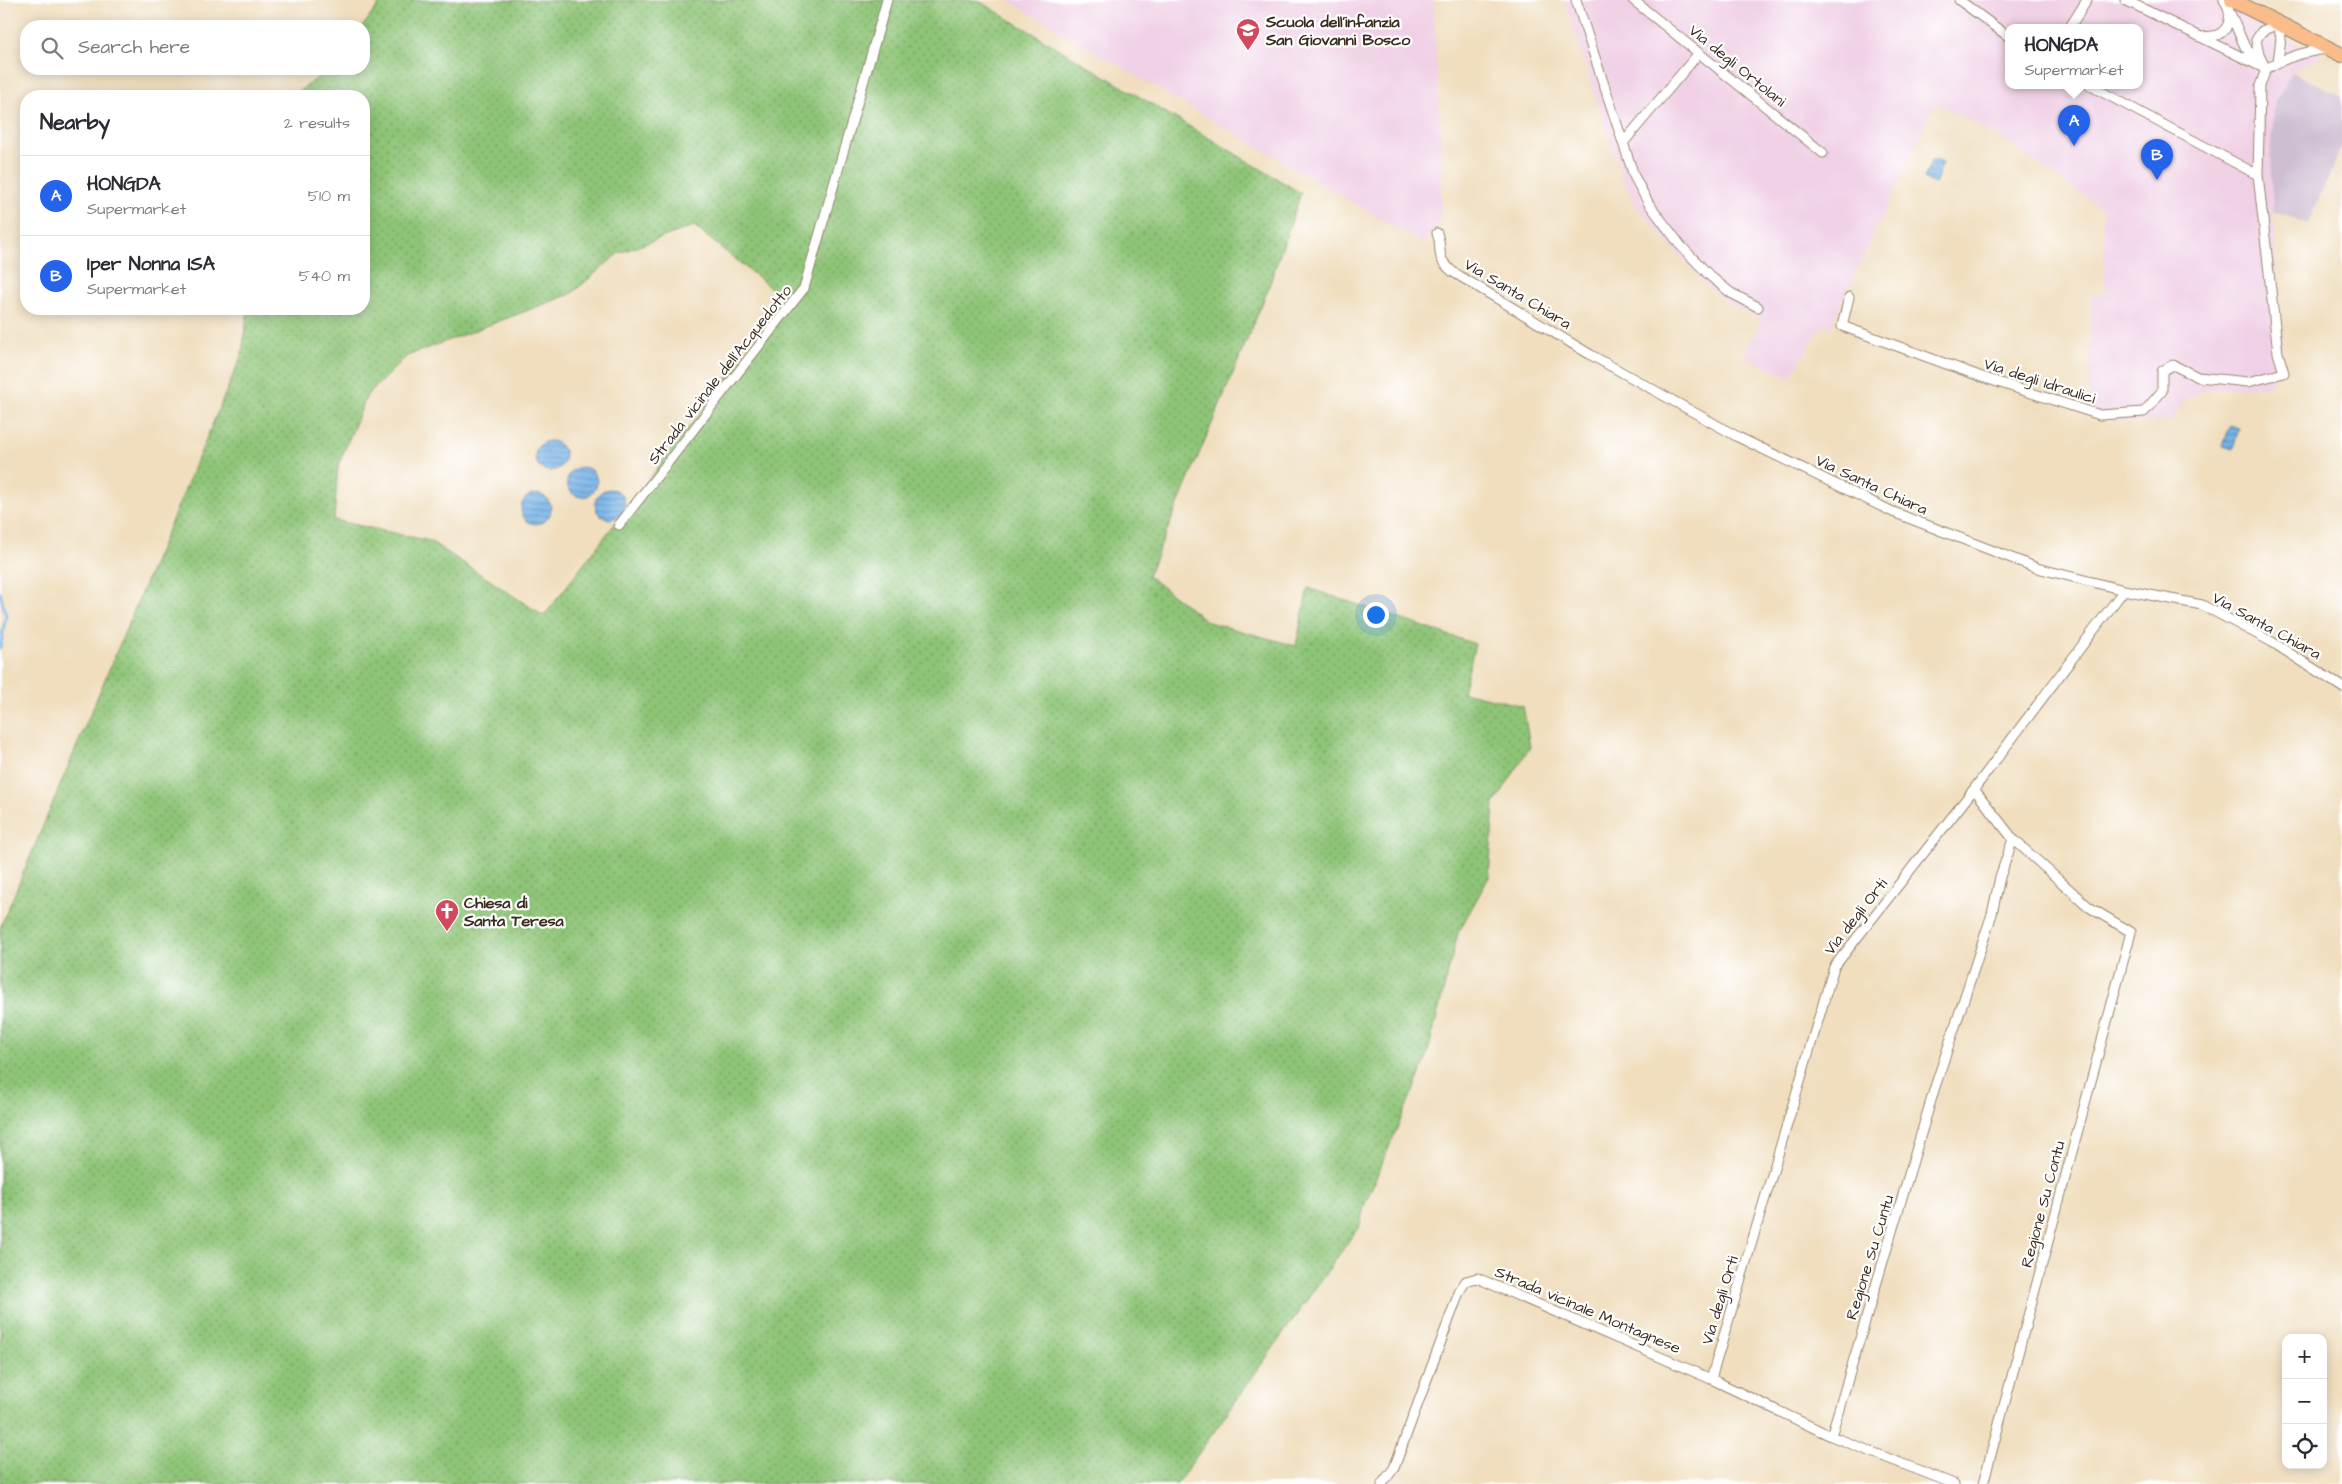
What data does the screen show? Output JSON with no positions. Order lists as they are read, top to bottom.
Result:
{
  "streets": {
    "street": [
      "Via degli Ortolani",
      "Via Santa Chiara",
      "Strada vicinale dell'Acquedotto",
      "Via degli Idraulici",
      "Via degli Orti",
      "Regione Su Contu",
      "Regione Su Cuntu",
      "Strada vicinale Montagnese"
    ]
  },
  "crossings": [
    ["Via Santa Chiara", "Via degli Orti"],
    ["Via degli Orti", "Strada vicinale Montagnese"],
    ["Regione Su Contu", "Regione Su Cuntu"],
    ["Regione Su Cuntu", "Strada vicinale Montagnese"]
  ],
  "places": {
    "school or university": ["Scuola dell'infanzia San Giovanni Bosco"],
    "church": ["Chiesa di Santa Teresa"]
  },
  "page": {
    "search": "Search here",
    "popup": ["HONGDA", "Supermarket"],
    "heading": ["Nearby", "2 results"],
    "pins": ["A", "B"],
    "list": [
      {
        "mark": "A",
        "name": "HONGDA",
        "note": "Supermarket",
        "value": "510 m"
      },
      {
        "mark": "B",
        "name": "Iper Nonna ISA",
        "note": "Supermarket",
        "value": "540 m"
      }
    ],
    "map_buttons": ["+", "−"]
  }
}
